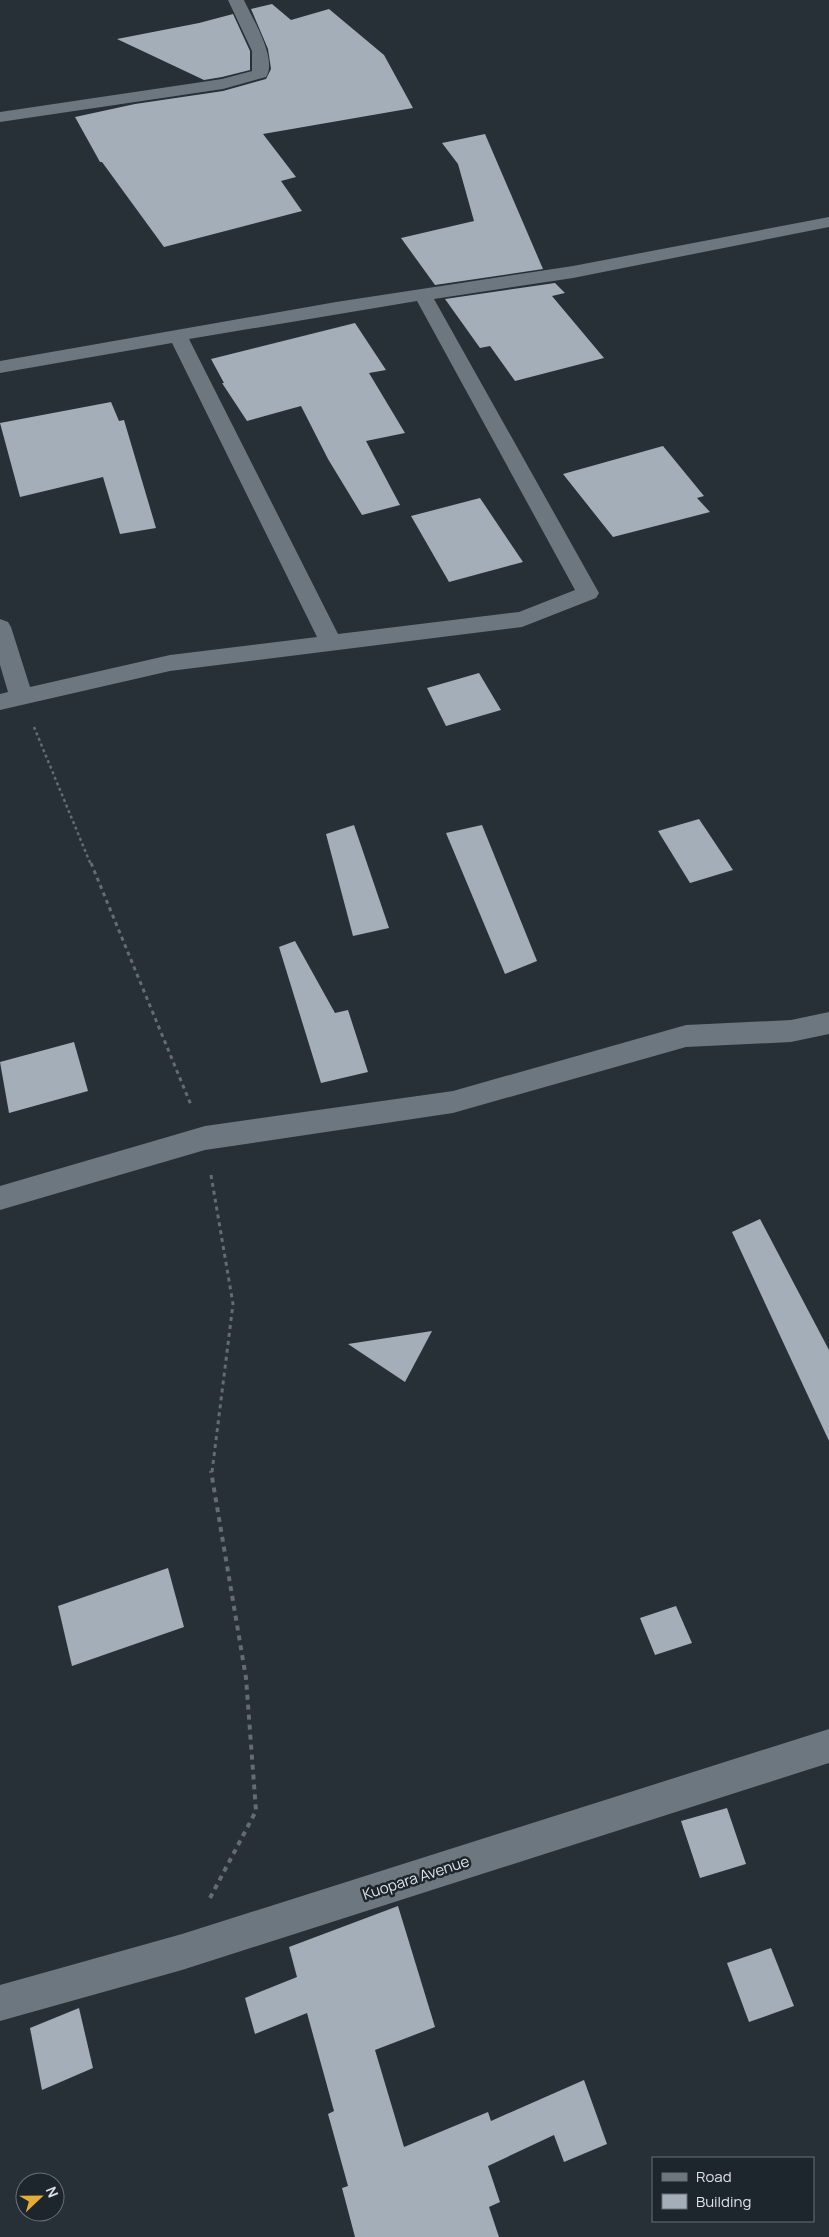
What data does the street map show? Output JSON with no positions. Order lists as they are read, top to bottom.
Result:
{
  "streets": {
    "street": ["Kuopara Avenue"]
  },
  "legend": ["Road", "Building"],
  "north": "right"
}
